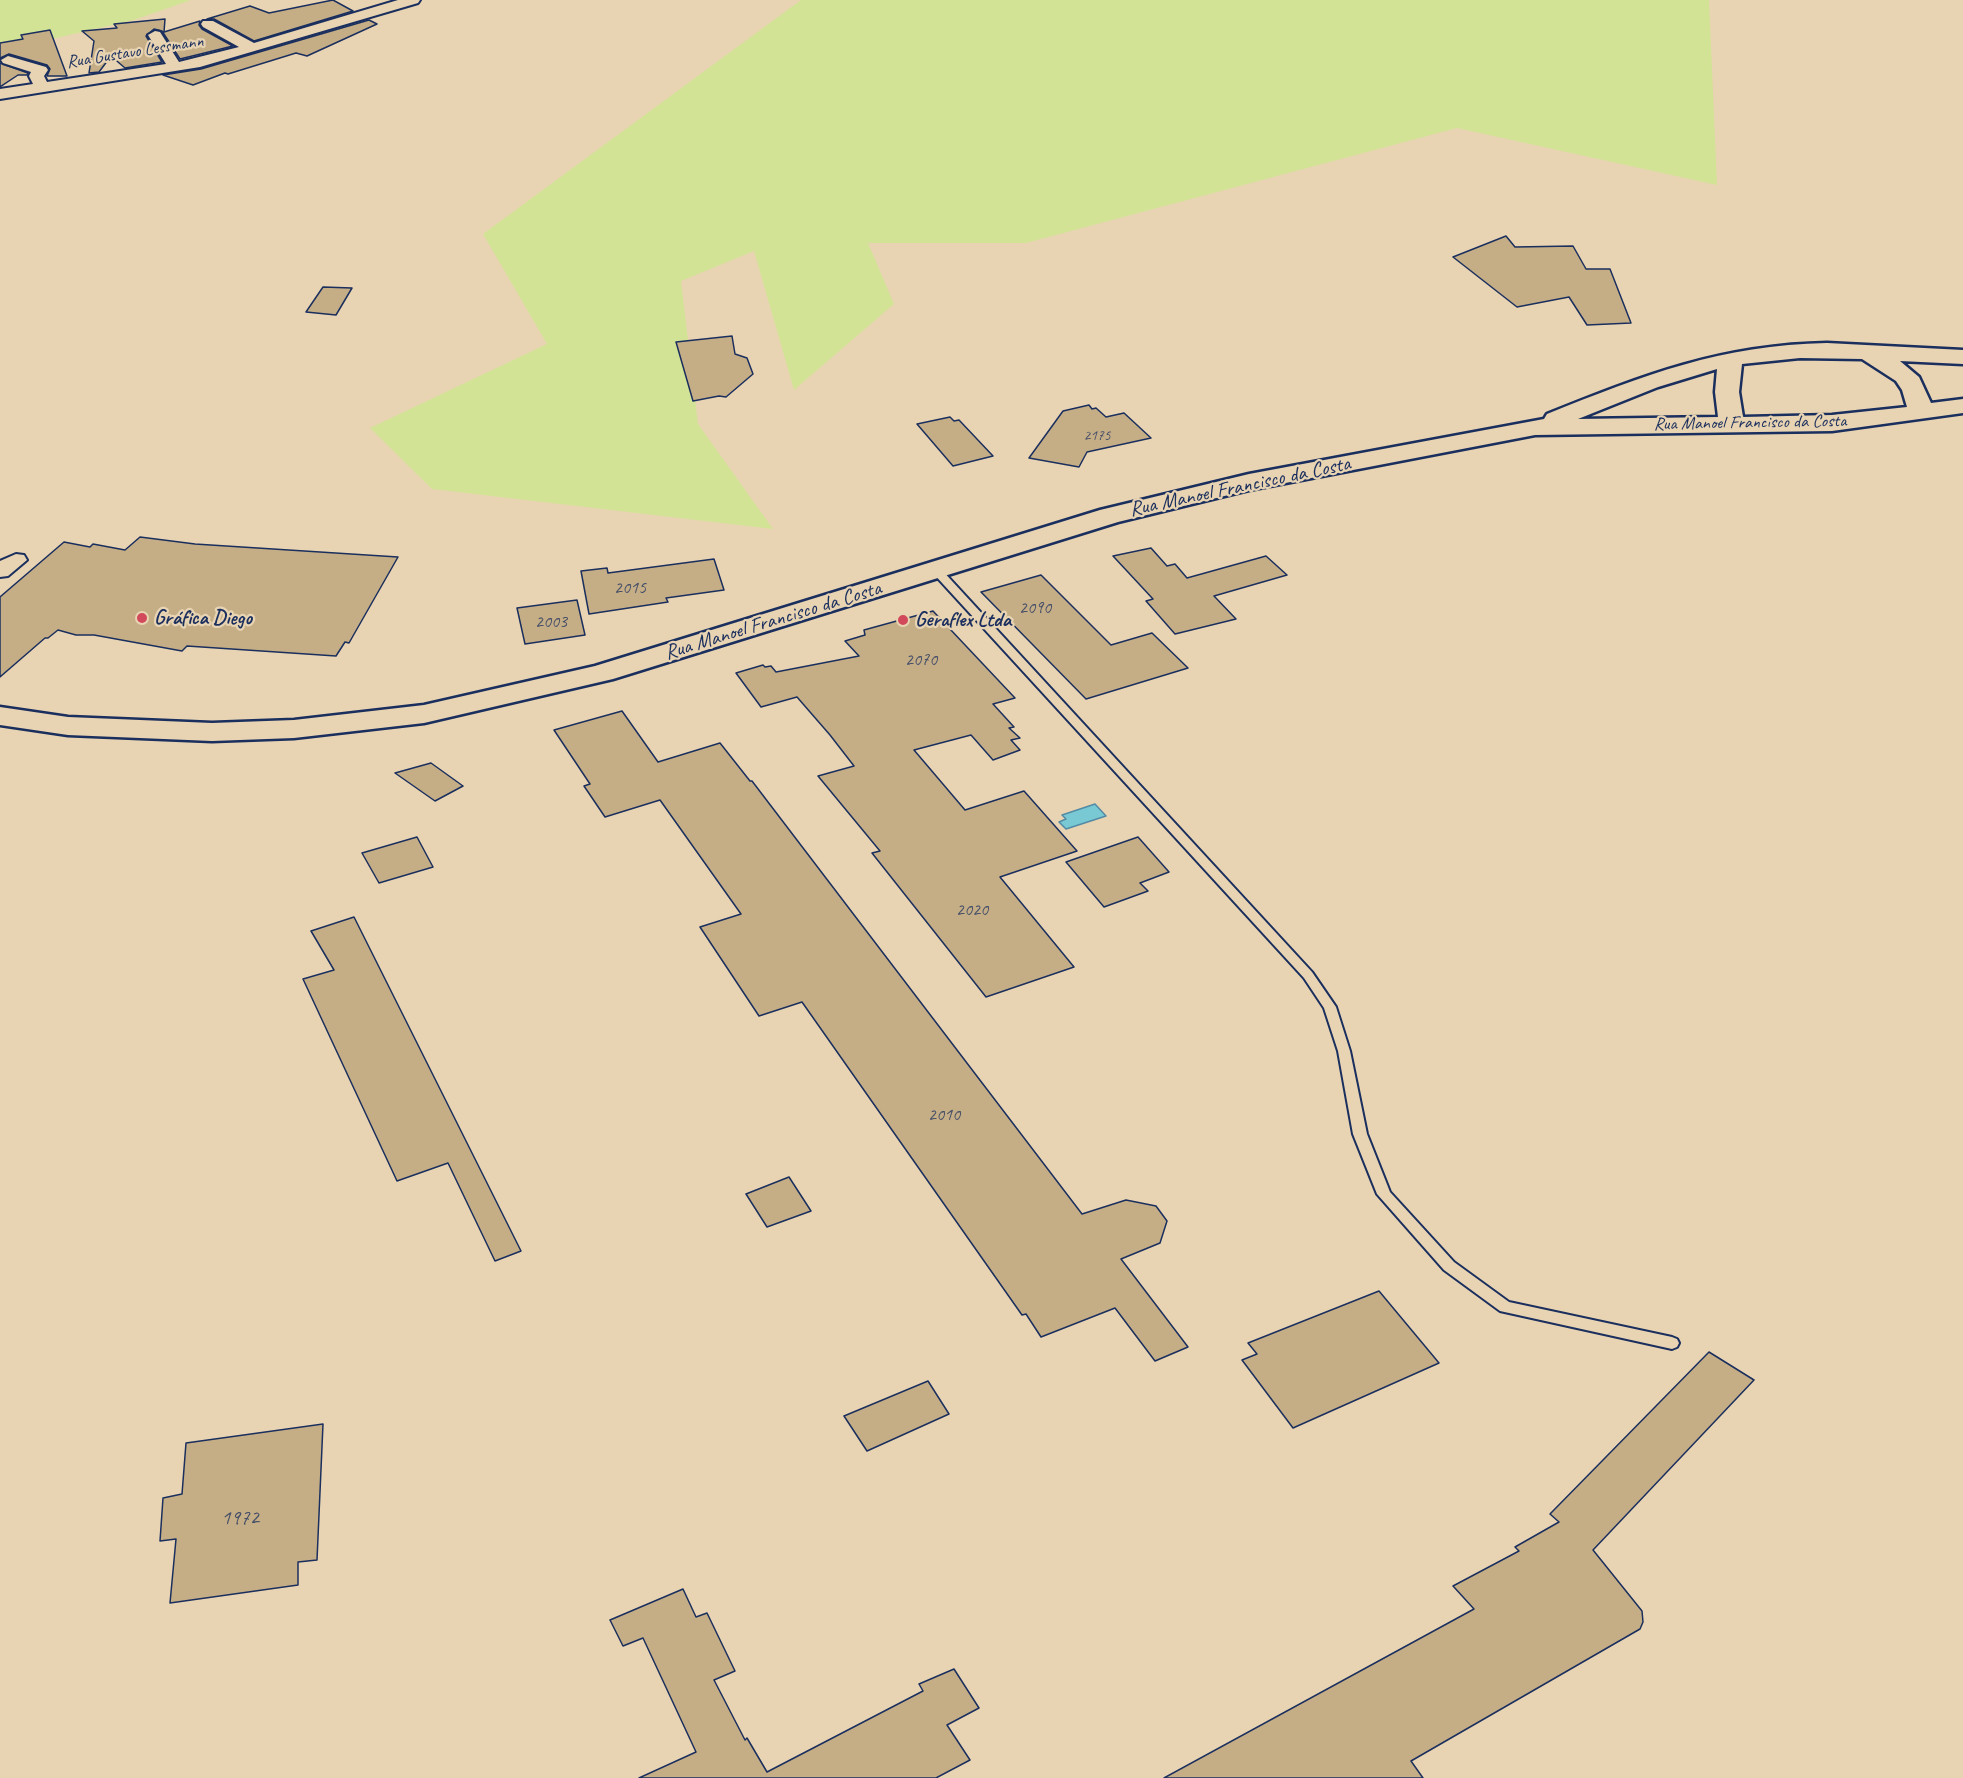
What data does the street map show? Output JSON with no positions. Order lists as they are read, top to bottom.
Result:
{
  "streets": {
    "main road": ["Rua Manoel Francisco da Costa"],
    "street": ["Rua Gustavo Lessmann"]
  },
  "places": ["Gráfica Diego", "Geraflex Ltda"],
  "house_numbers": [
    "2175",
    "2015",
    "2090",
    "2003",
    "2070",
    "2020",
    "2010",
    "1972"
  ]
}
